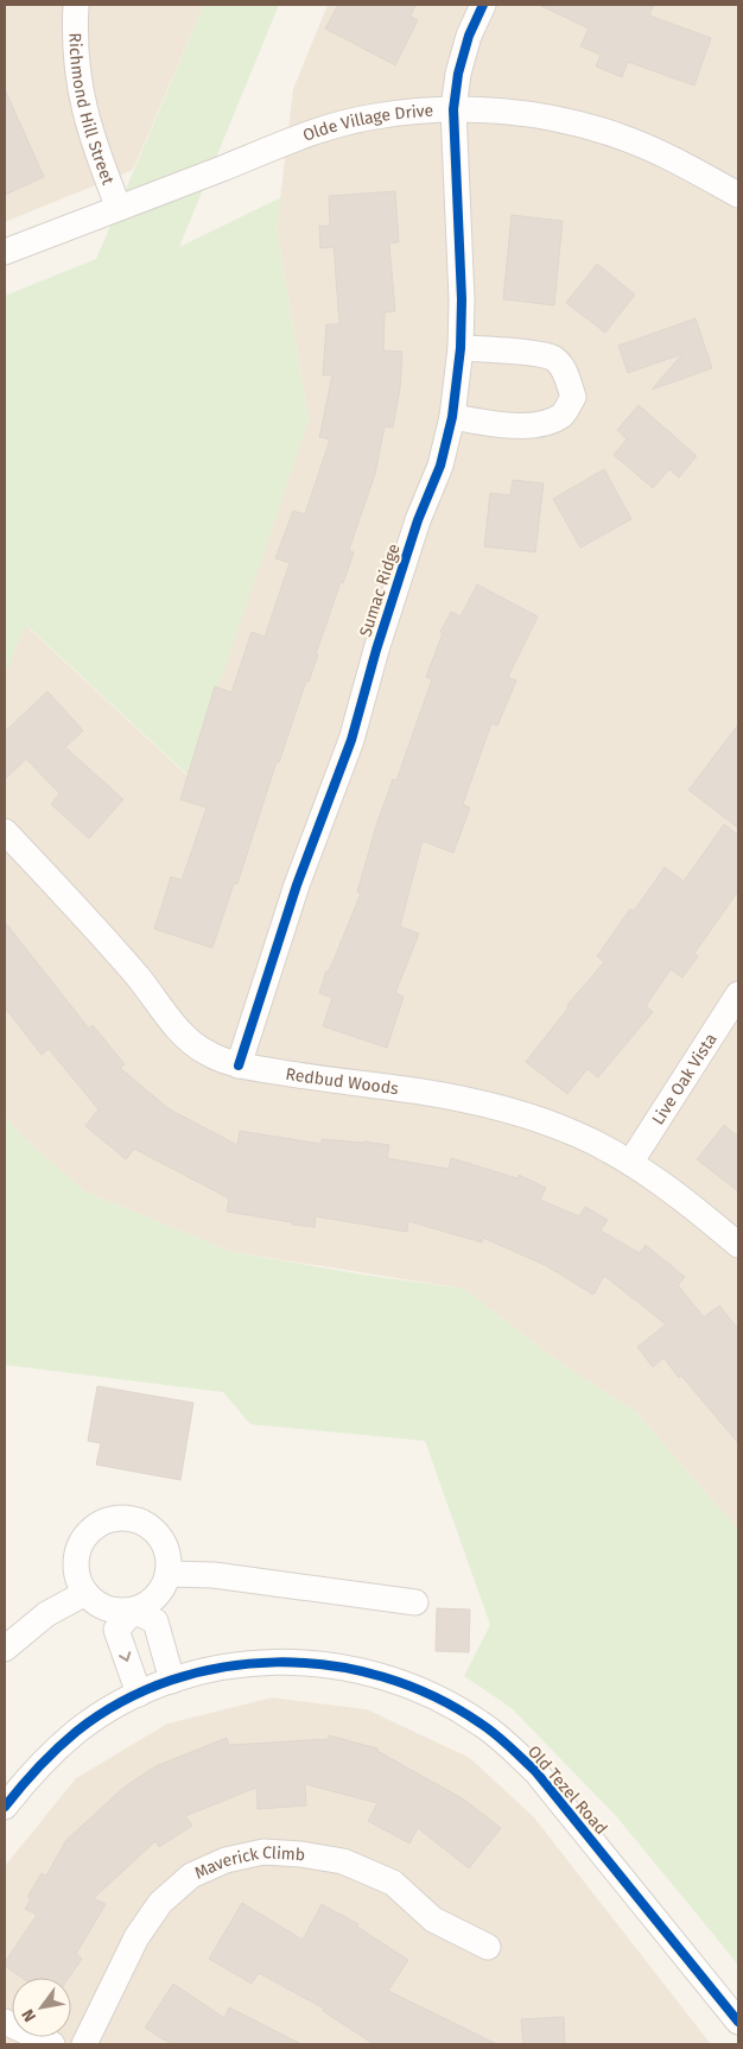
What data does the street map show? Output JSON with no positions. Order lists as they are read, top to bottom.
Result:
{
  "streets": {
    "street": [
      "Richmond Hill Street",
      "Olde Village Drive",
      "Sumac Ridge",
      "Live Oak Vista",
      "Redbud Woods",
      "Old Tezel Road",
      "Maverick Climb"
    ]
  },
  "crossings": [
    ["Richmond Hill Street", "Olde Village Drive"],
    ["Olde Village Drive", "Sumac Ridge"],
    ["Sumac Ridge", "Redbud Woods"],
    ["Live Oak Vista", "Redbud Woods"]
  ],
  "north": "bottom left"
}
